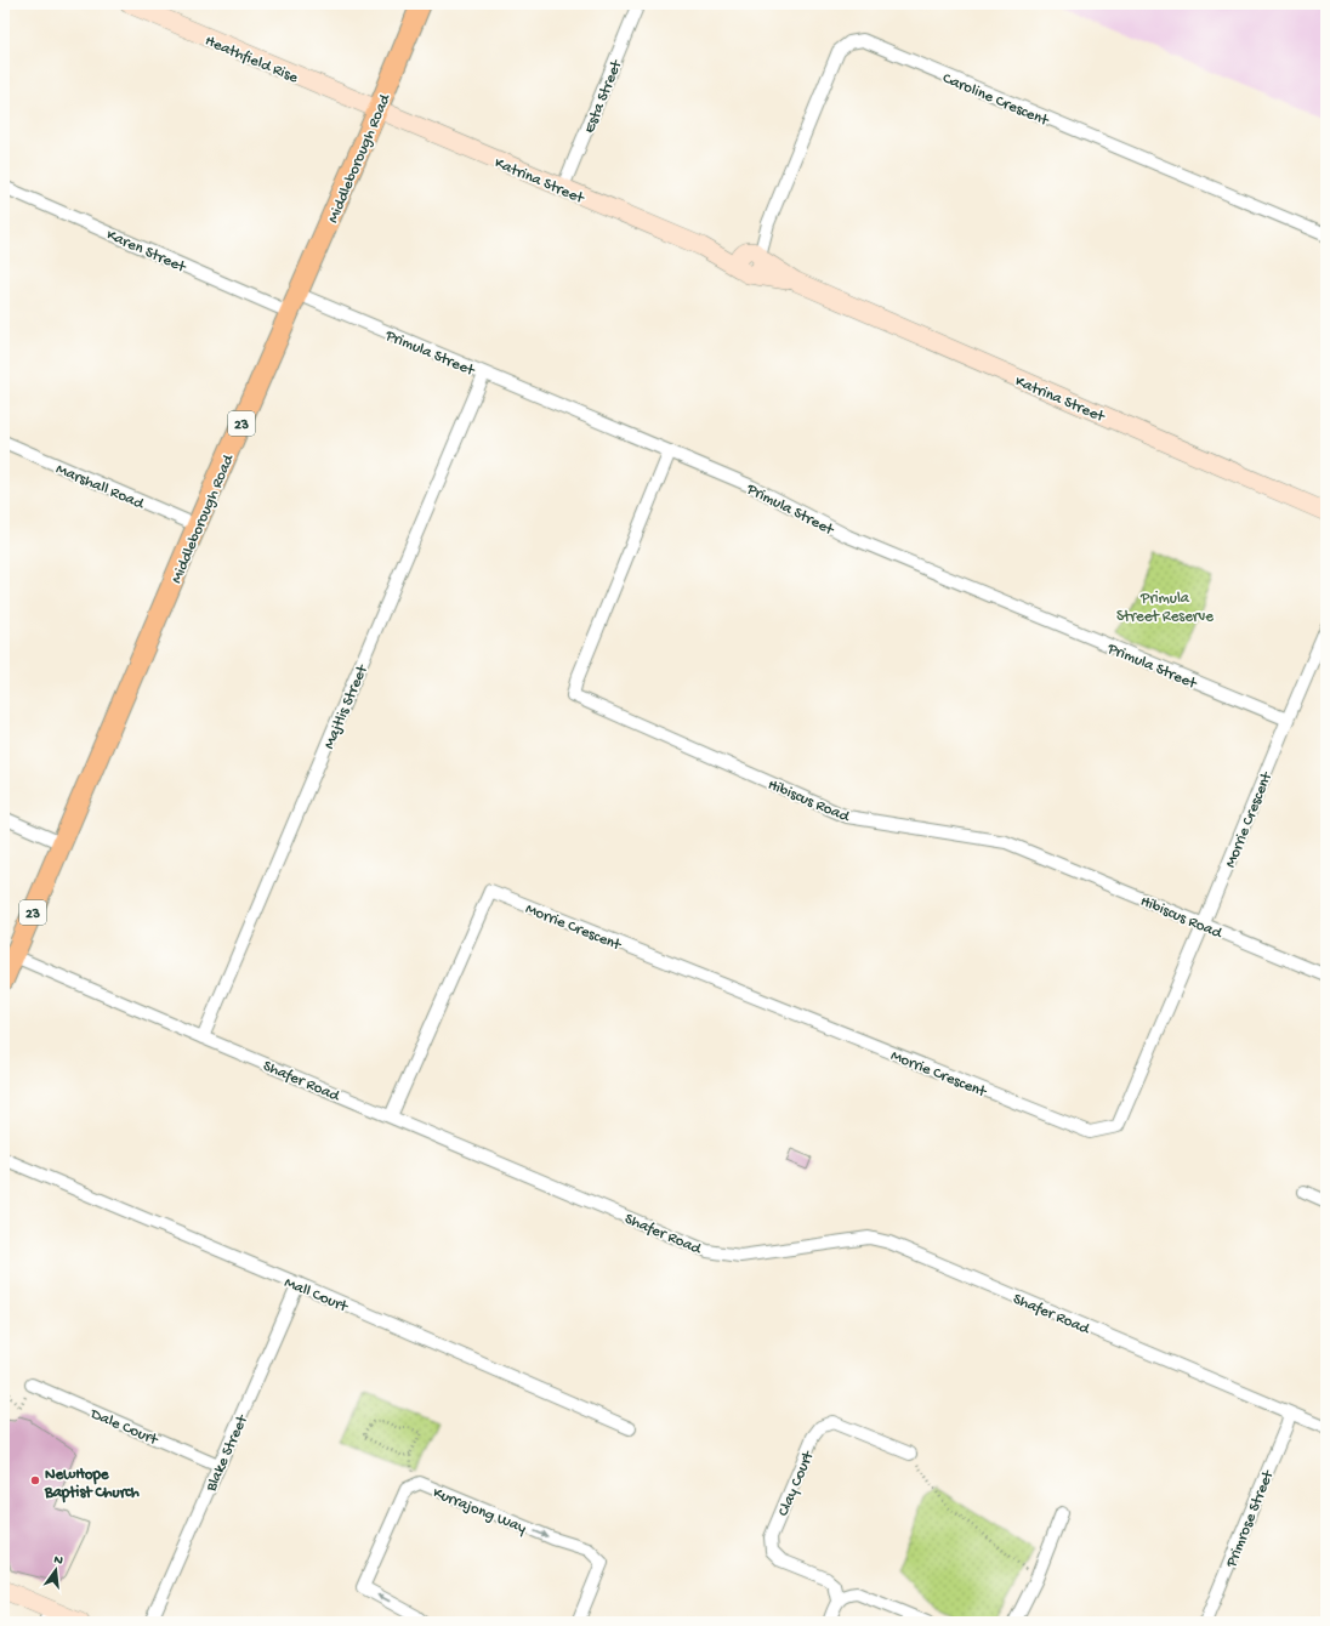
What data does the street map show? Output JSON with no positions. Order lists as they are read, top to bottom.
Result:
{
  "streets": {
    "main road": ["Middleborough Road", "23"],
    "street": [
      "Heathfield Rise",
      "Esta Street",
      "Caroline Crescent",
      "Katrina Street",
      "Karen Street",
      "Primula Street",
      "Marshall Road",
      "Majtlis Street",
      "Hibiscus Road",
      "Morrie Crescent",
      "Shafer Road",
      "Mall Court",
      "Dale Court",
      "Blake Street",
      "Clay Court",
      "Kurrajong Way",
      "Primrose Street"
    ]
  },
  "crossings": [
    ["Heathfield Rise", "Middleborough Road"],
    ["Heathfield Rise", "Katrina Street"],
    ["Esta Street", "Katrina Street"],
    ["Caroline Crescent", "Katrina Street"],
    ["Middleborough Road", "Katrina Street"],
    ["Middleborough Road", "Karen Street"],
    ["Middleborough Road", "Primula Street"],
    ["Middleborough Road", "Marshall Road"],
    ["Middleborough Road", "Shafer Road"],
    ["Primula Street", "Majtlis Street"],
    ["Primula Street", "Hibiscus Road"],
    ["Primula Street", "Morrie Crescent"],
    ["Majtlis Street", "Shafer Road"],
    ["Hibiscus Road", "Morrie Crescent"],
    ["Morrie Crescent", "Shafer Road"],
    ["Shafer Road", "Primrose Street"],
    ["Mall Court", "Blake Street"],
    ["Dale Court", "Blake Street"]
  ],
  "parks": ["Primula Street Reserve"],
  "places": ["NewHope Baptist Church"],
  "north": "top"
}
